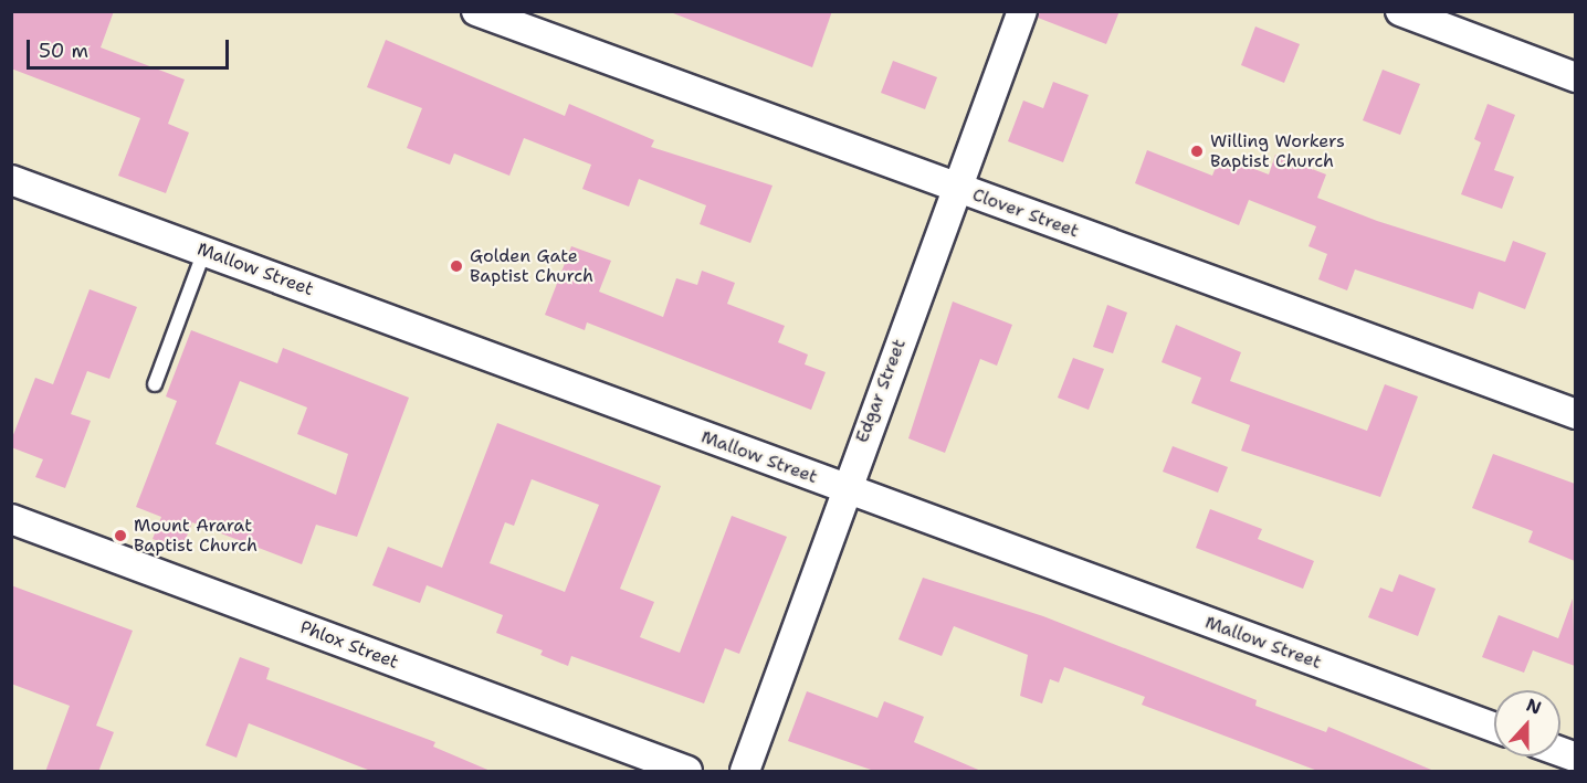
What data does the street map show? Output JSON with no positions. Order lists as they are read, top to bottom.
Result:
{
  "streets": {
    "street": [
      "Clover Street",
      "Mallow Street",
      "Edgar Street",
      "Phlox Street"
    ]
  },
  "crossings": [
    ["Clover Street", "Edgar Street"],
    ["Mallow Street", "Edgar Street"]
  ],
  "places": ["Willing Workers Baptist Church", "Golden Gate Baptist Church", "Mount Ararat Baptist Church"],
  "scale_bar": "50 m",
  "north": "top"
}
